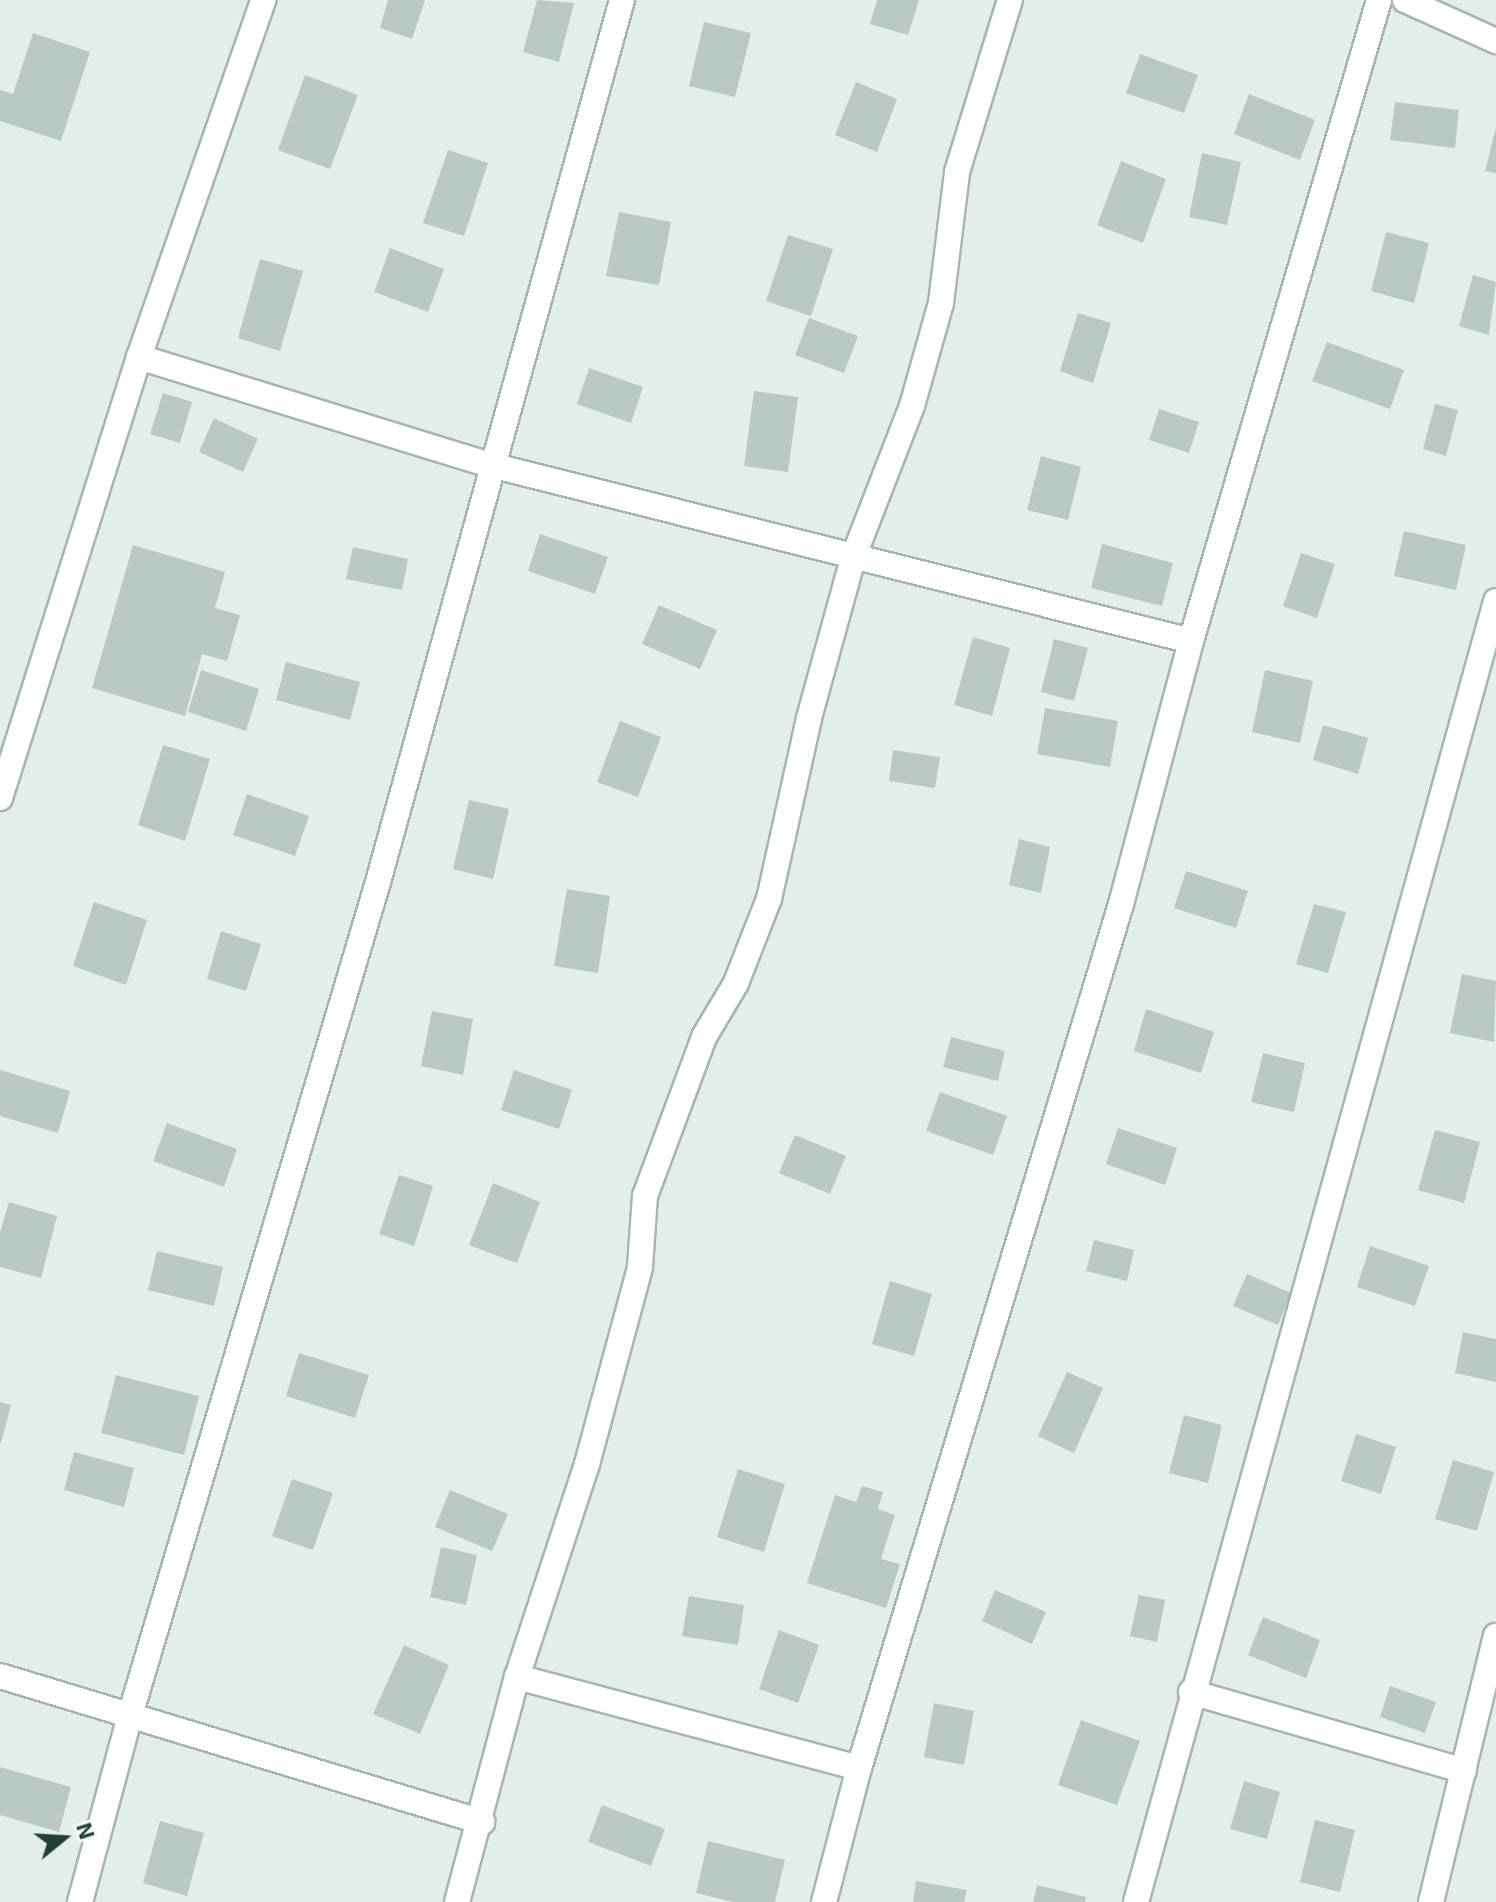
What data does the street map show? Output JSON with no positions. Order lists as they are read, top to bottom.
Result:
{
  "north": "right"
}
